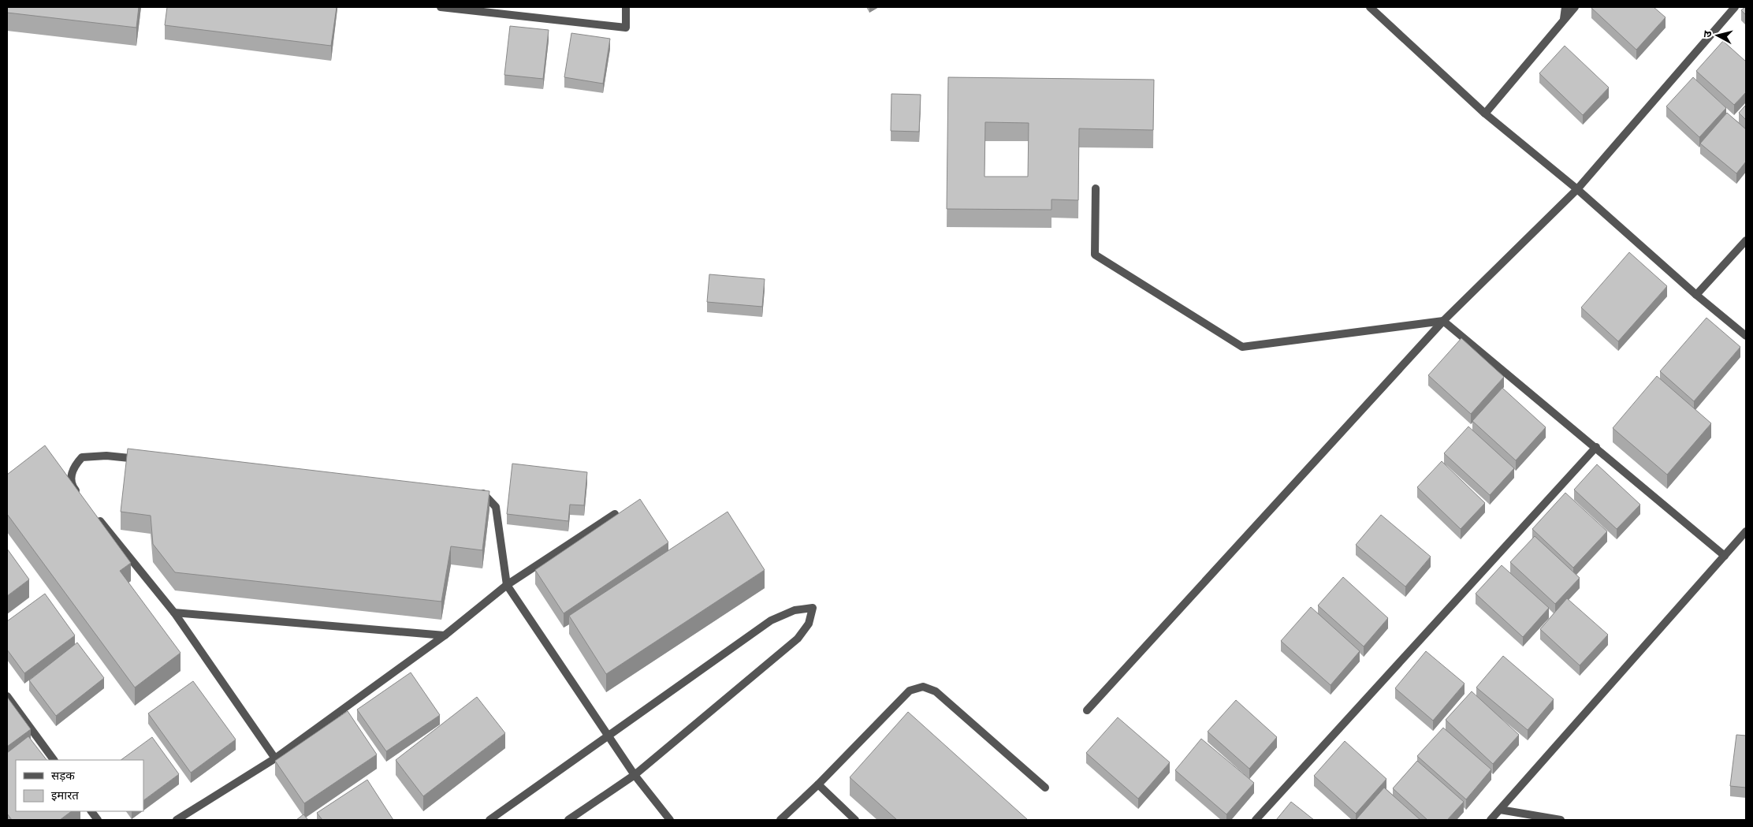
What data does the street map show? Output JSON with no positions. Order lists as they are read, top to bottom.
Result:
{
  "legend": ["सड़क", "इमारत"],
  "north": "left"
}
